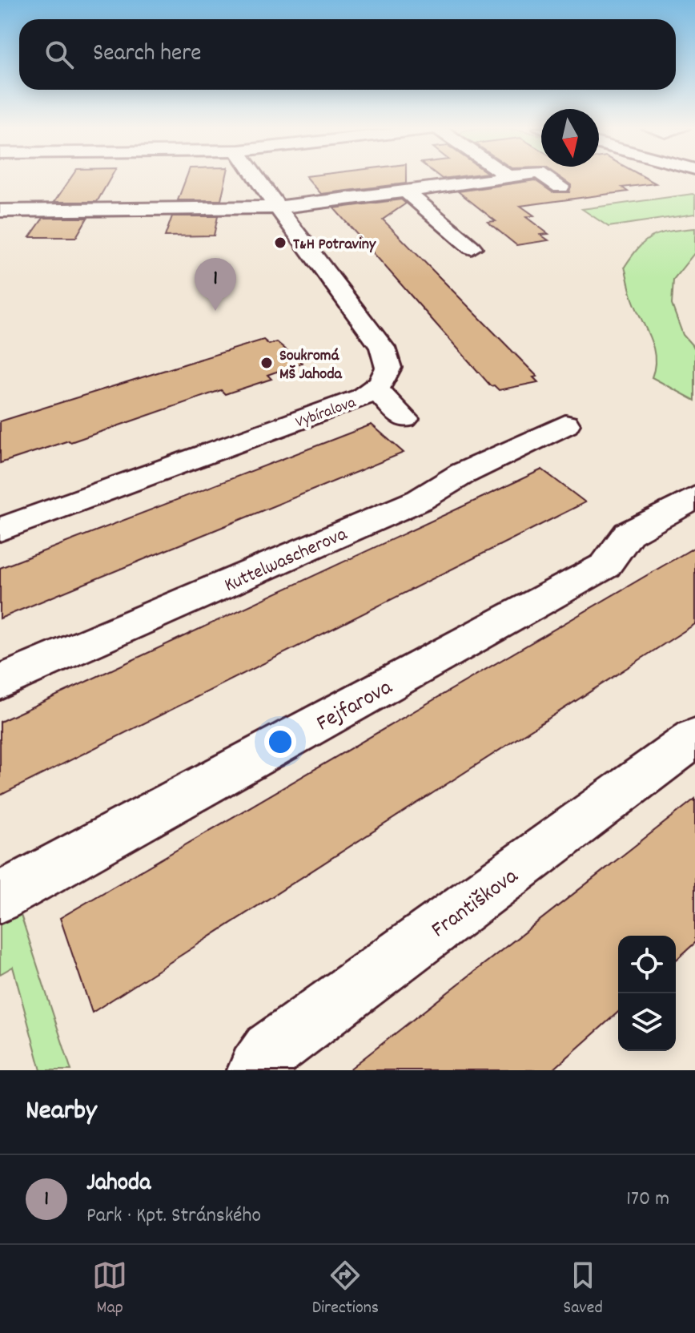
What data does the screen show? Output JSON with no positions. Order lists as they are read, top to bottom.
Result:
{
  "streets": {
    "street": [
      "Vybíralova",
      "Kuttelwascherova",
      "Fejfarova",
      "Františkova"
    ]
  },
  "places": ["T&H Potraviny", "Soukromá MŠ Jahoda"],
  "north": "bottom",
  "page": {
    "search": "Search here",
    "pins": "1",
    "heading": "Nearby",
    "list": [
      {
        "mark": "1",
        "name": "Jahoda",
        "note": "Park · Kpt. Stránského",
        "value": "170 m"
      }
    ],
    "nav": ["Map", "Directions", "Saved"]
  }
}
